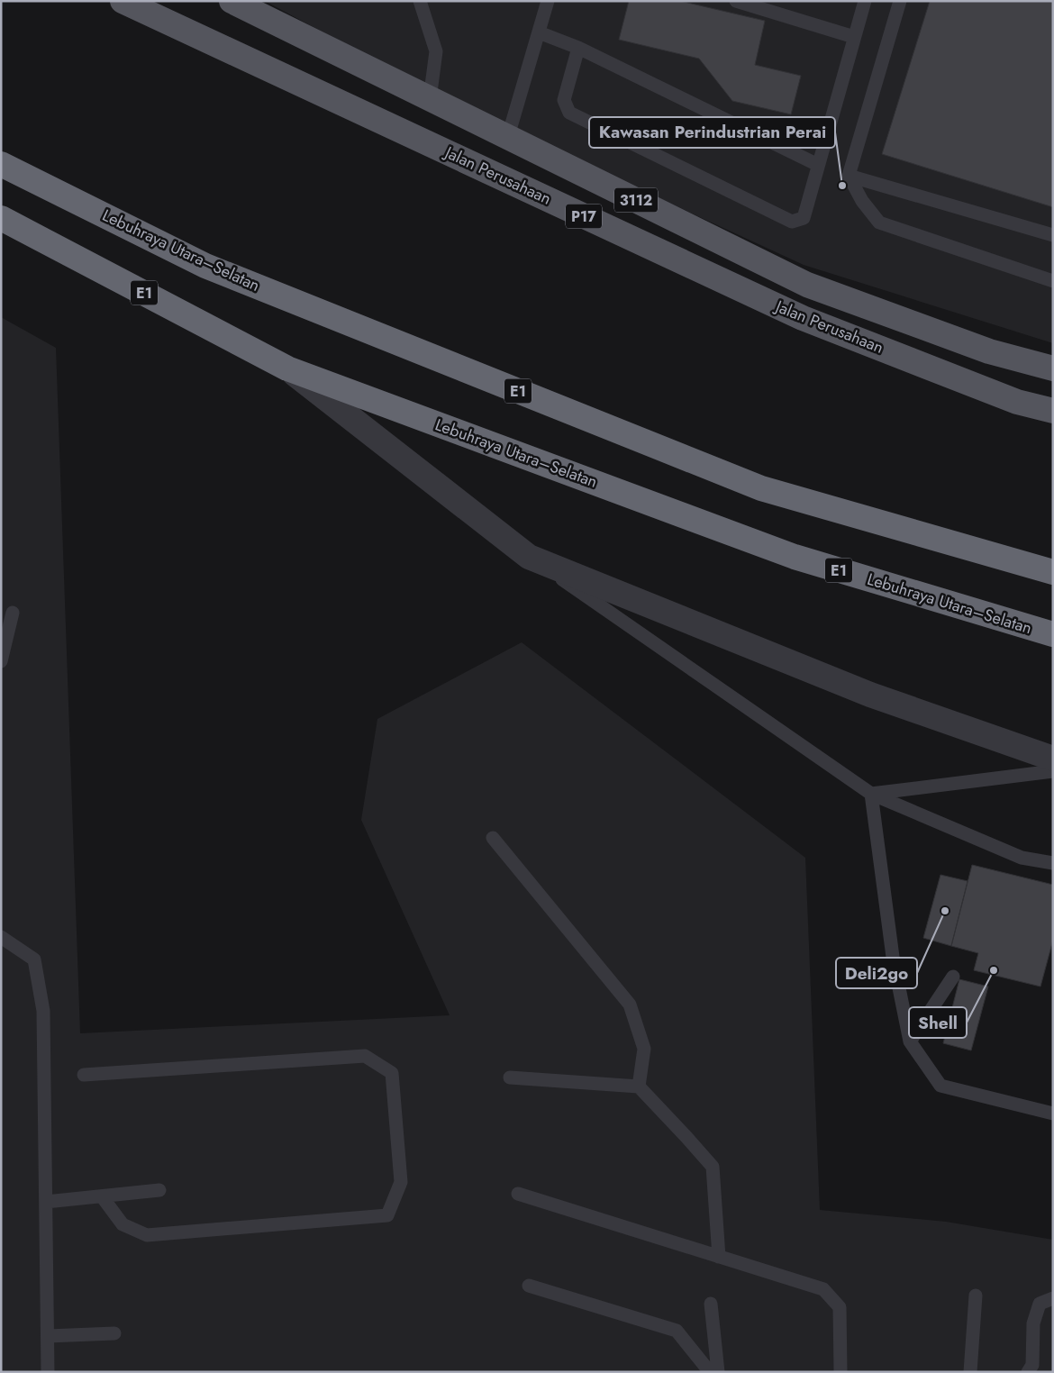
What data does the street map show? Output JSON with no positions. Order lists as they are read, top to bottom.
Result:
{
  "streets": {
    "highway": ["Lebuhraya Utara–Selatan", "E1"],
    "main road": ["Jalan Perusahaan", "3112", "P17"]
  },
  "places": ["Kawasan Perindustrian Perai", "Deli2go", "Shell"]
}
